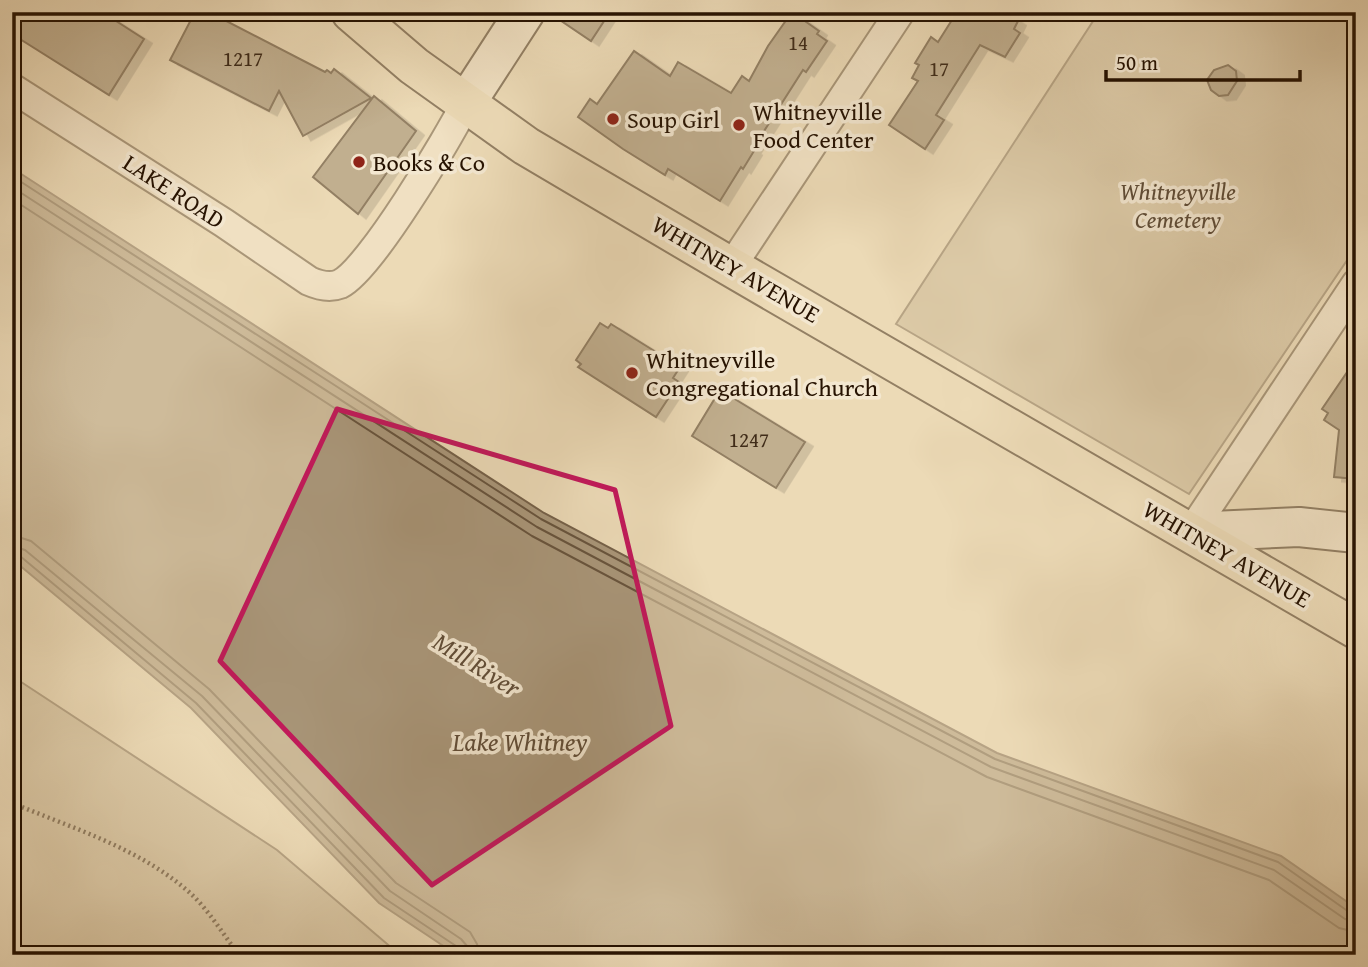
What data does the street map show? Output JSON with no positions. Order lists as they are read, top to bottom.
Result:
{
  "streets": {
    "main road": ["WHITNEY AVENUE"],
    "street": ["LAKE ROAD"]
  },
  "crossings": [
    ["LAKE ROAD", "WHITNEY AVENUE"]
  ],
  "water": ["Mill River", "Lake Whitney"],
  "parks": ["Whitneyville Cemetery"],
  "places": [
    "Soup Girl",
    "Whitneyville Food Center",
    "Books & Co",
    "Whitneyville Congregational Church"
  ],
  "house_numbers": [
    "14",
    "1217",
    "17",
    "1247"
  ],
  "scale_bar": "50 m"
}
